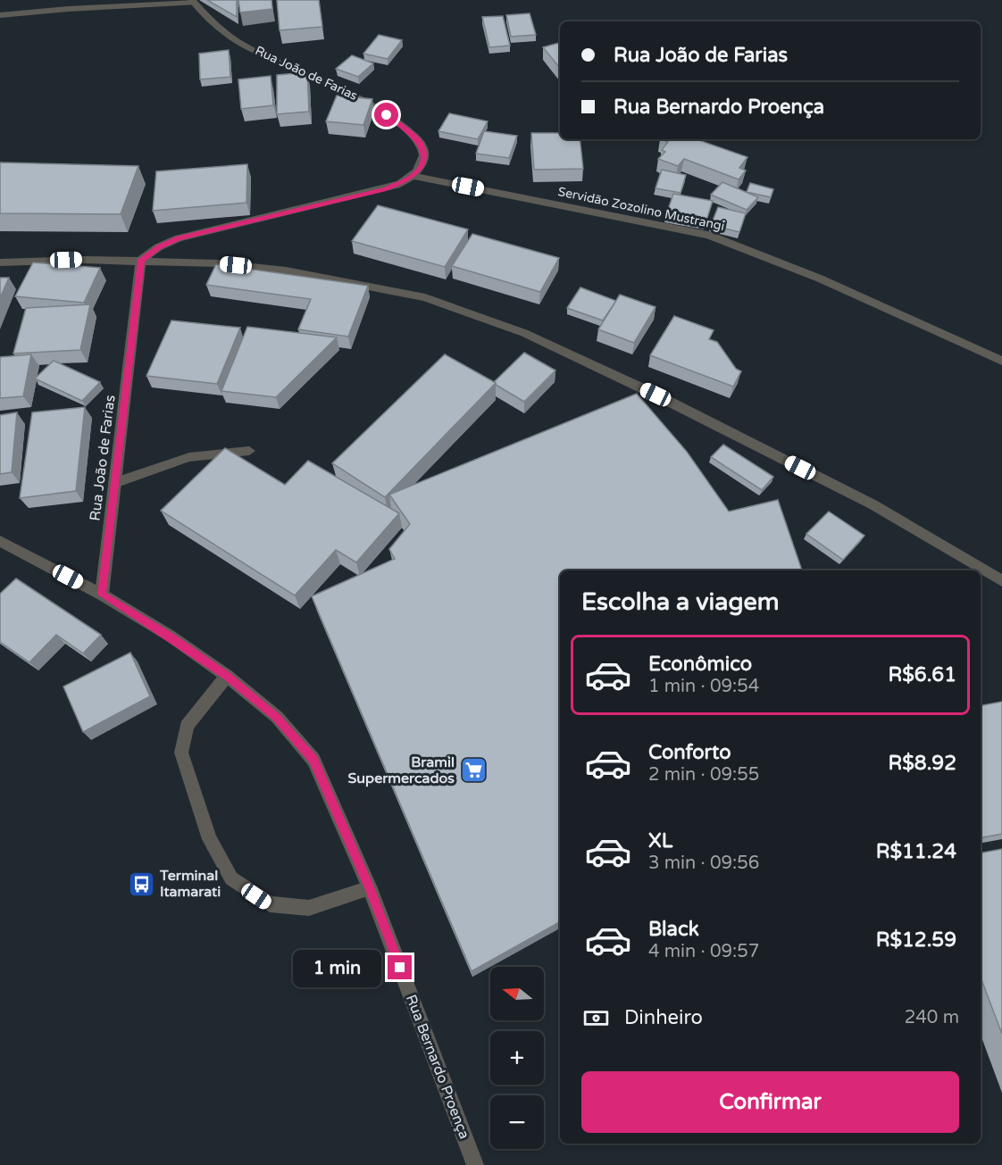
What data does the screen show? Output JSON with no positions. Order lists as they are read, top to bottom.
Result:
{
  "streets": {
    "street": ["Rua João de Farias", "Servidão Zozolino Mustrangi", "Rua Bernardo Proença"]
  },
  "crossings": [
    ["Rua João de Farias", "Servidão Zozolino Mustrangi"],
    ["Rua João de Farias", "Rua Bernardo Proença"]
  ],
  "places": {
    "supermarket": ["Bramil Supermercados"],
    "bus stop": ["Terminal Itamarati"]
  },
  "north": "left",
  "page": {
    "banner": ["Rua João de Farias", "Rua Bernardo Proença"],
    "heading": "Escolha a viagem",
    "list": [
      {
        "name": "Econômico",
        "note": "1 min · 09:54",
        "value": "R$6.61"
      },
      {
        "name": "Conforto",
        "note": "2 min · 09:55",
        "value": "R$8.92"
      },
      {
        "name": "XL",
        "note": "3 min · 09:56",
        "value": "R$11.24"
      },
      {
        "name": "Black",
        "note": "4 min · 09:57",
        "value": "R$12.59"
      }
    ],
    "bubble": "1 min",
    "map_buttons": ["+", "−"],
    "pay": ["Dinheiro", "240 m"],
    "buttons": "Confirmar"
  }
}
